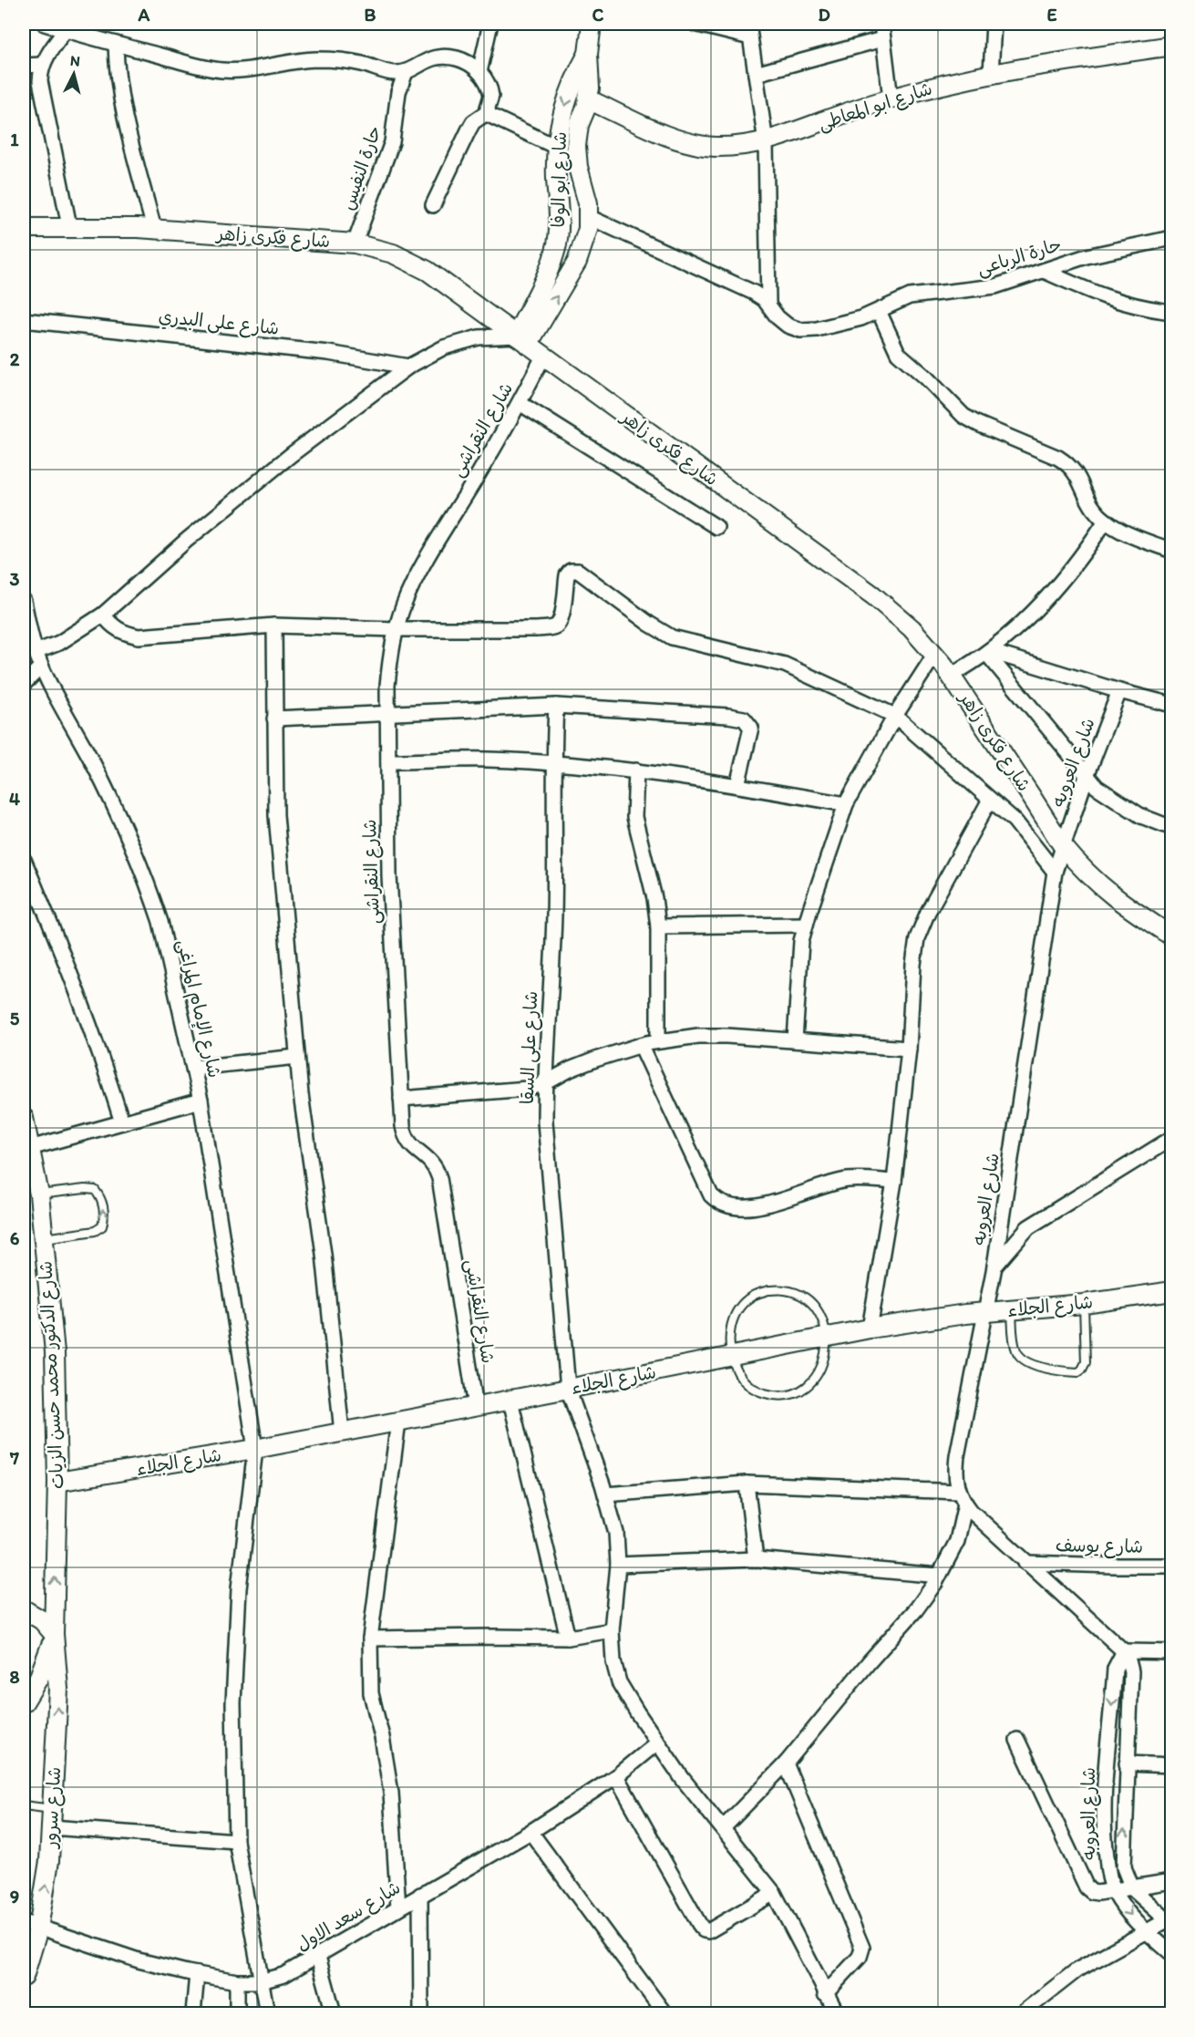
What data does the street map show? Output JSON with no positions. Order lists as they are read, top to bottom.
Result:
{
  "streets": {
    "street": [
      "شارع ابو المعاطى",
      "حارة النفيس",
      "شارع ابو الوفا",
      "شارع فكرى زاهر",
      "حارة الرباعى",
      "شارع على البدري",
      "شارع النقراشى",
      "شارع العروبه",
      "شارع الإمام المراغى",
      "شارع على السقا",
      "شارع الجلاء",
      "شارع الدكتور محمد حسن الزيات",
      "شارع يوسف",
      "شارع سرور",
      "شارع سعد الاول"
    ]
  },
  "crossings": [
    ["شارع ابو المعاطى", "شارع ابو الوفا"],
    ["حارة النفيس", "شارع فكرى زاهر"],
    ["شارع ابو الوفا", "شارع فكرى زاهر"],
    ["شارع ابو الوفا", "حارة الرباعى"],
    ["شارع فكرى زاهر", "شارع النقراشى"],
    ["شارع فكرى زاهر", "شارع العروبه"],
    ["شارع النقراشى", "شارع الجلاء"],
    ["شارع العروبه", "شارع على السقا"],
    ["شارع العروبه", "شارع الجلاء"],
    ["شارع الإمام المراغى", "شارع الجلاء"],
    ["شارع الإمام المراغى", "شارع سعد الاول"],
    ["شارع على السقا", "شارع الجلاء"],
    ["شارع على السقا", "شارع سعد الاول"],
    ["شارع الجلاء", "شارع الدكتور محمد حسن الزيات"],
    ["شارع الدكتور محمد حسن الزيات", "شارع سرور"],
    ["شارع سرور", "شارع سعد الاول"]
  ],
  "one_way": ["شارع سرور"],
  "north": "top",
  "grid": {
    "columns": [
      "A",
      "B",
      "C",
      "D",
      "E"
    ],
    "rows": [
      "1",
      "2",
      "3",
      "4",
      "5",
      "6",
      "7",
      "8",
      "9"
    ]
  }
}
